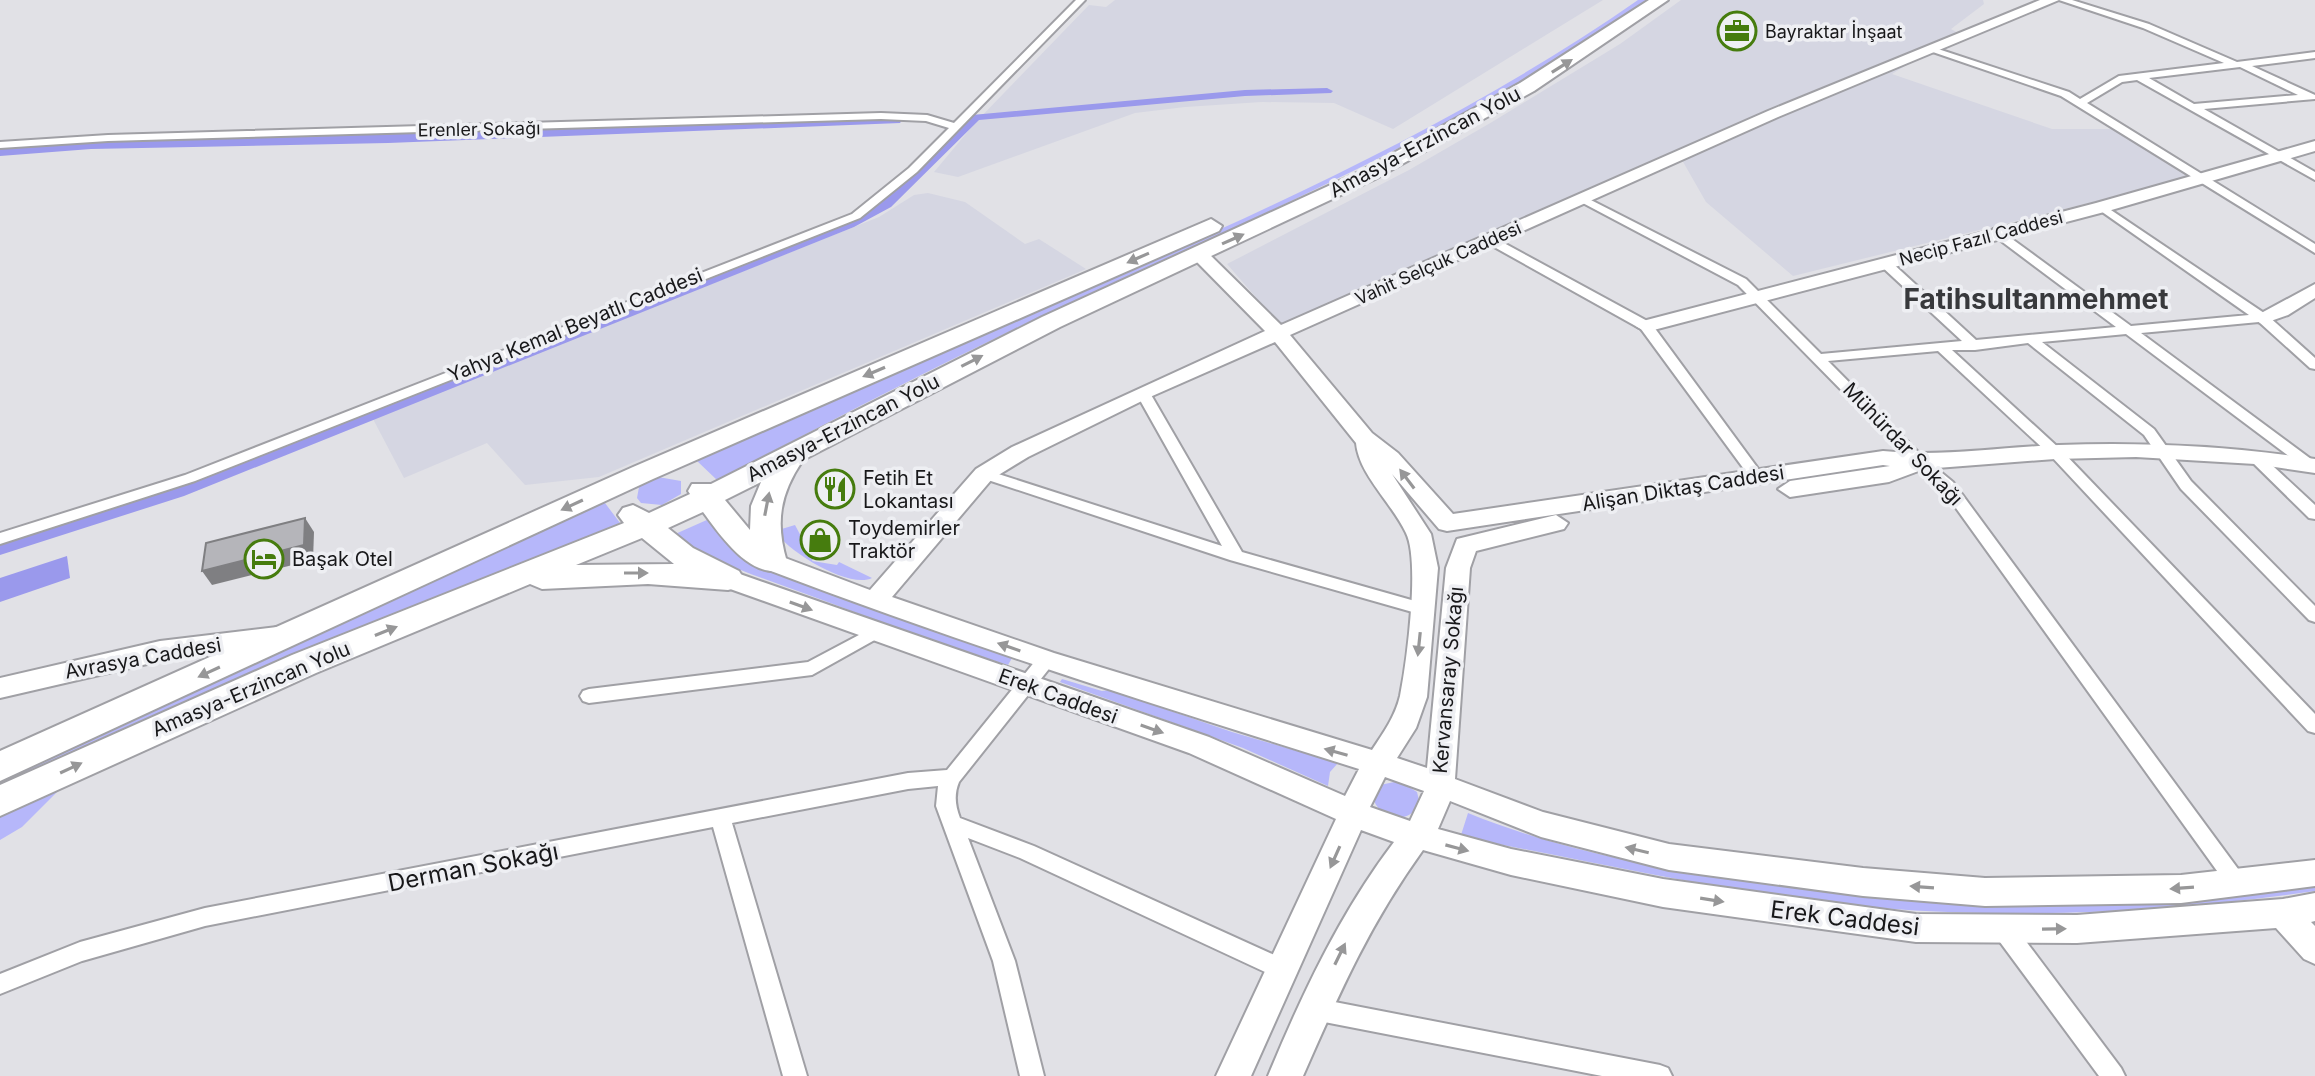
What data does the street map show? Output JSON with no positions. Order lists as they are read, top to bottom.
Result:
{
  "streets": {
    "highway": ["Amasya-Erzincan Yolu"],
    "street": [
      "Erenler Sokağı",
      "Necip Fazıl Caddesi",
      "Vahit Selçuk Caddesi",
      "Yahya Kemal Beyatlı Caddesi",
      "Mühürdar Sokağı",
      "Alişan Diktaş Caddesi",
      "Avrasya Caddesi",
      "Kervansaray Sokağı",
      "Erek Caddesi",
      "Derman Sokağı"
    ]
  },
  "crossings": [
    ["Erenler Sokağı", "Yahya Kemal Beyatlı Caddesi"],
    ["Amasya-Erzincan Yolu", "Avrasya Caddesi"],
    ["Necip Fazıl Caddesi", "Mühürdar Sokağı"],
    ["Vahit Selçuk Caddesi", "Mühürdar Sokağı"],
    ["Vahit Selçuk Caddesi", "Erek Caddesi"],
    ["Mühürdar Sokağı", "Alişan Diktaş Caddesi"],
    ["Mühürdar Sokağı", "Erek Caddesi"],
    ["Alişan Diktaş Caddesi", "Kervansaray Sokağı"],
    ["Kervansaray Sokağı", "Erek Caddesi"]
  ],
  "districts": ["Fatihsultanmehmet"],
  "places": {
    "office": ["Bayraktar İnşaat"],
    "restaurant": ["Fetih Et Lokantası"],
    "shop": ["Toydemirler Traktör"],
    "hotel": ["Başak Otel"]
  }
}
